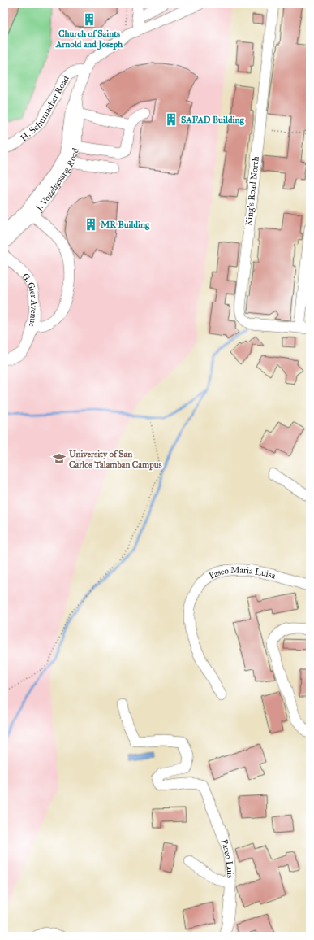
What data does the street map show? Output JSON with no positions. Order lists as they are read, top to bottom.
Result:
{
  "streets": {
    "street": [
      "H. Schumacher Road",
      "J. Vogelgesang Road",
      "King's Road North",
      "G. Gier Avenue",
      "Paseo Maria Luisa",
      "Paseo Luis"
    ]
  },
  "crossings": [
    ["H. Schumacher Road", "J. Vogelgesang Road"]
  ],
  "places": {
    "building": ["Church of Saints Arnold and Joseph", "SAFAD Building", "MR Building"],
    "school or university": ["University of San Carlos Talamban Campus"]
  }
}
